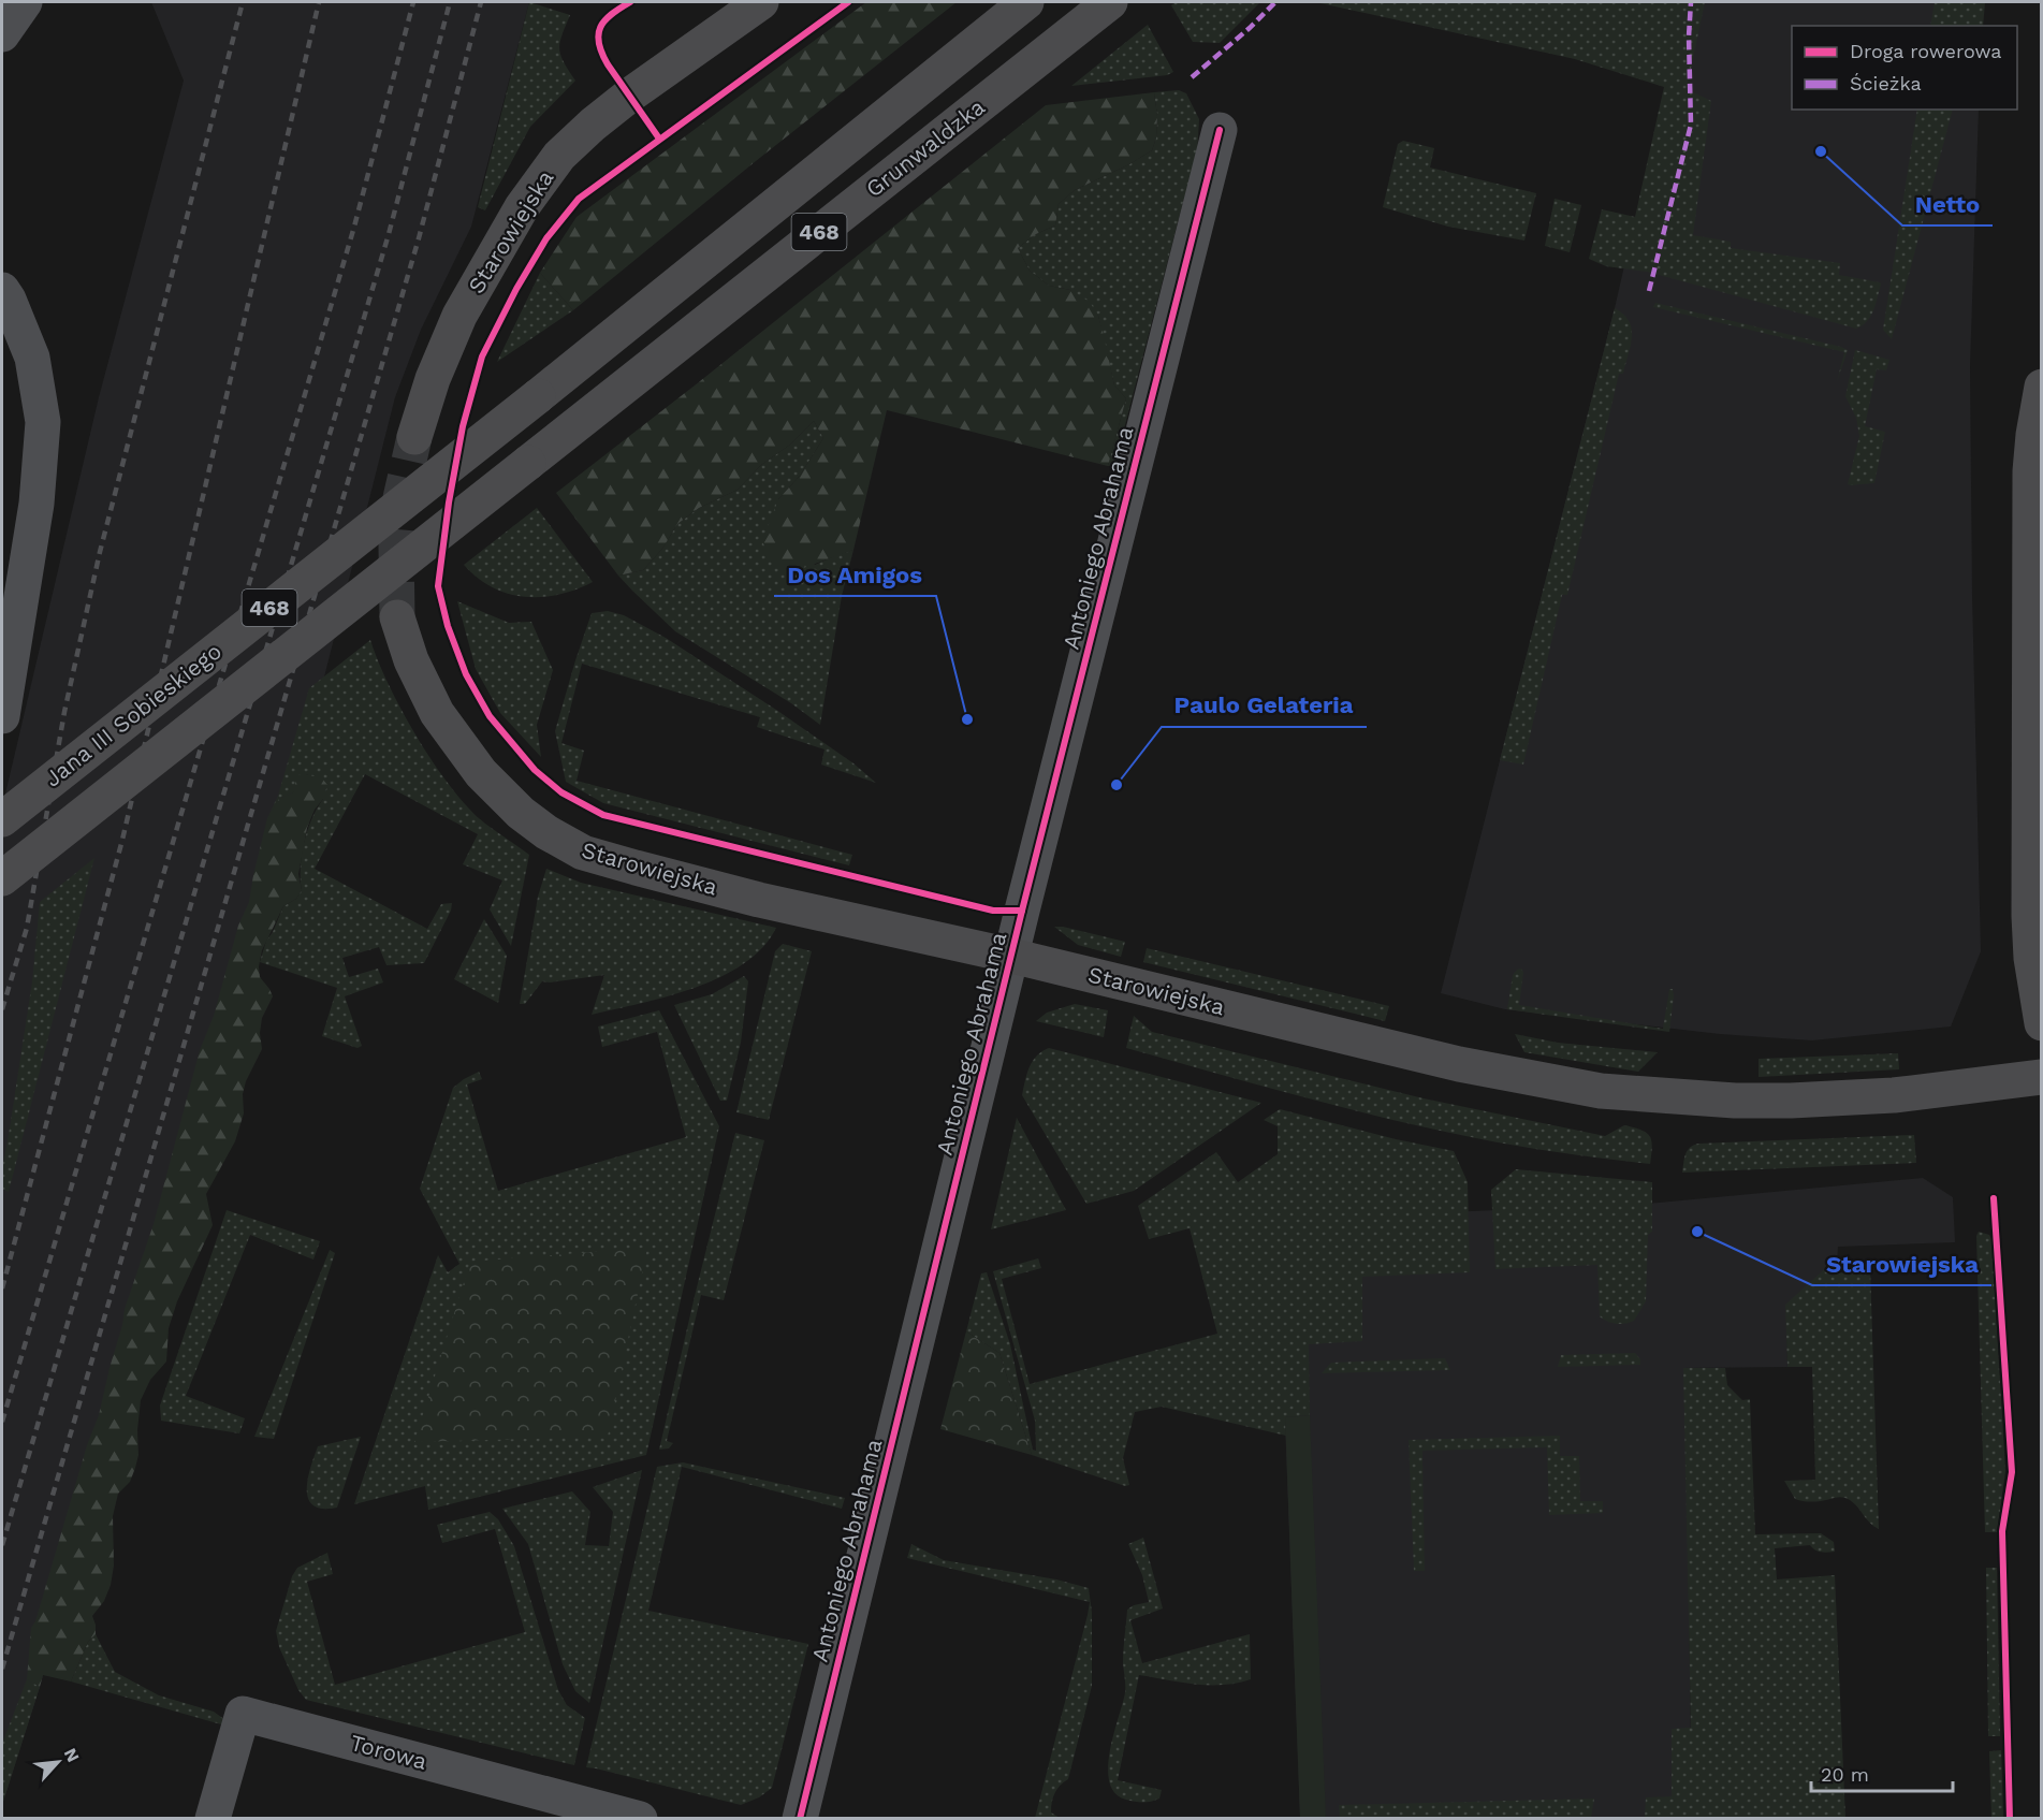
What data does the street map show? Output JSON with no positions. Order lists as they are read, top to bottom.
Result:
{
  "streets": {
    "main road": [
      "Grunwaldzka",
      "Starowiejska",
      "468",
      "Jana III Sobieskiego"
    ],
    "street": ["Antoniego Abrahama", "Torowa"]
  },
  "crossings": [
    ["Grunwaldzka", "Jana III Sobieskiego"],
    ["Starowiejska", "Antoniego Abrahama"]
  ],
  "places": [
    "Netto",
    "Dos Amigos",
    "Paulo Gelateria",
    "Starowiejska"
  ],
  "legend": ["Droga rowerowa", "Ścieżka"],
  "scale_bar": "20 m",
  "north": "top right"
}
